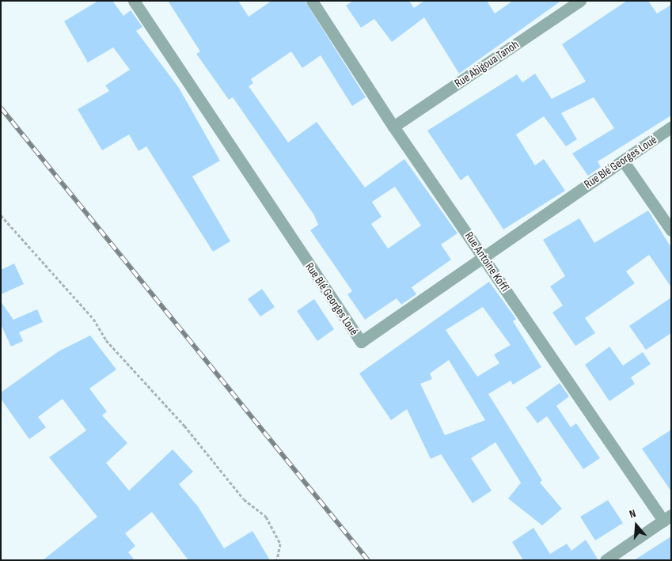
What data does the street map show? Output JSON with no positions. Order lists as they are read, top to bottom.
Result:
{
  "streets": {
    "street": ["Rue Abigoua Tanoh", "Rue Blé Georges Loué", "Rue Antoine Koffi"]
  },
  "crossings": [
    ["Rue Abigoua Tanoh", "Rue Antoine Koffi"],
    ["Rue Blé Georges Loué", "Rue Antoine Koffi"]
  ],
  "north": "top"
}
